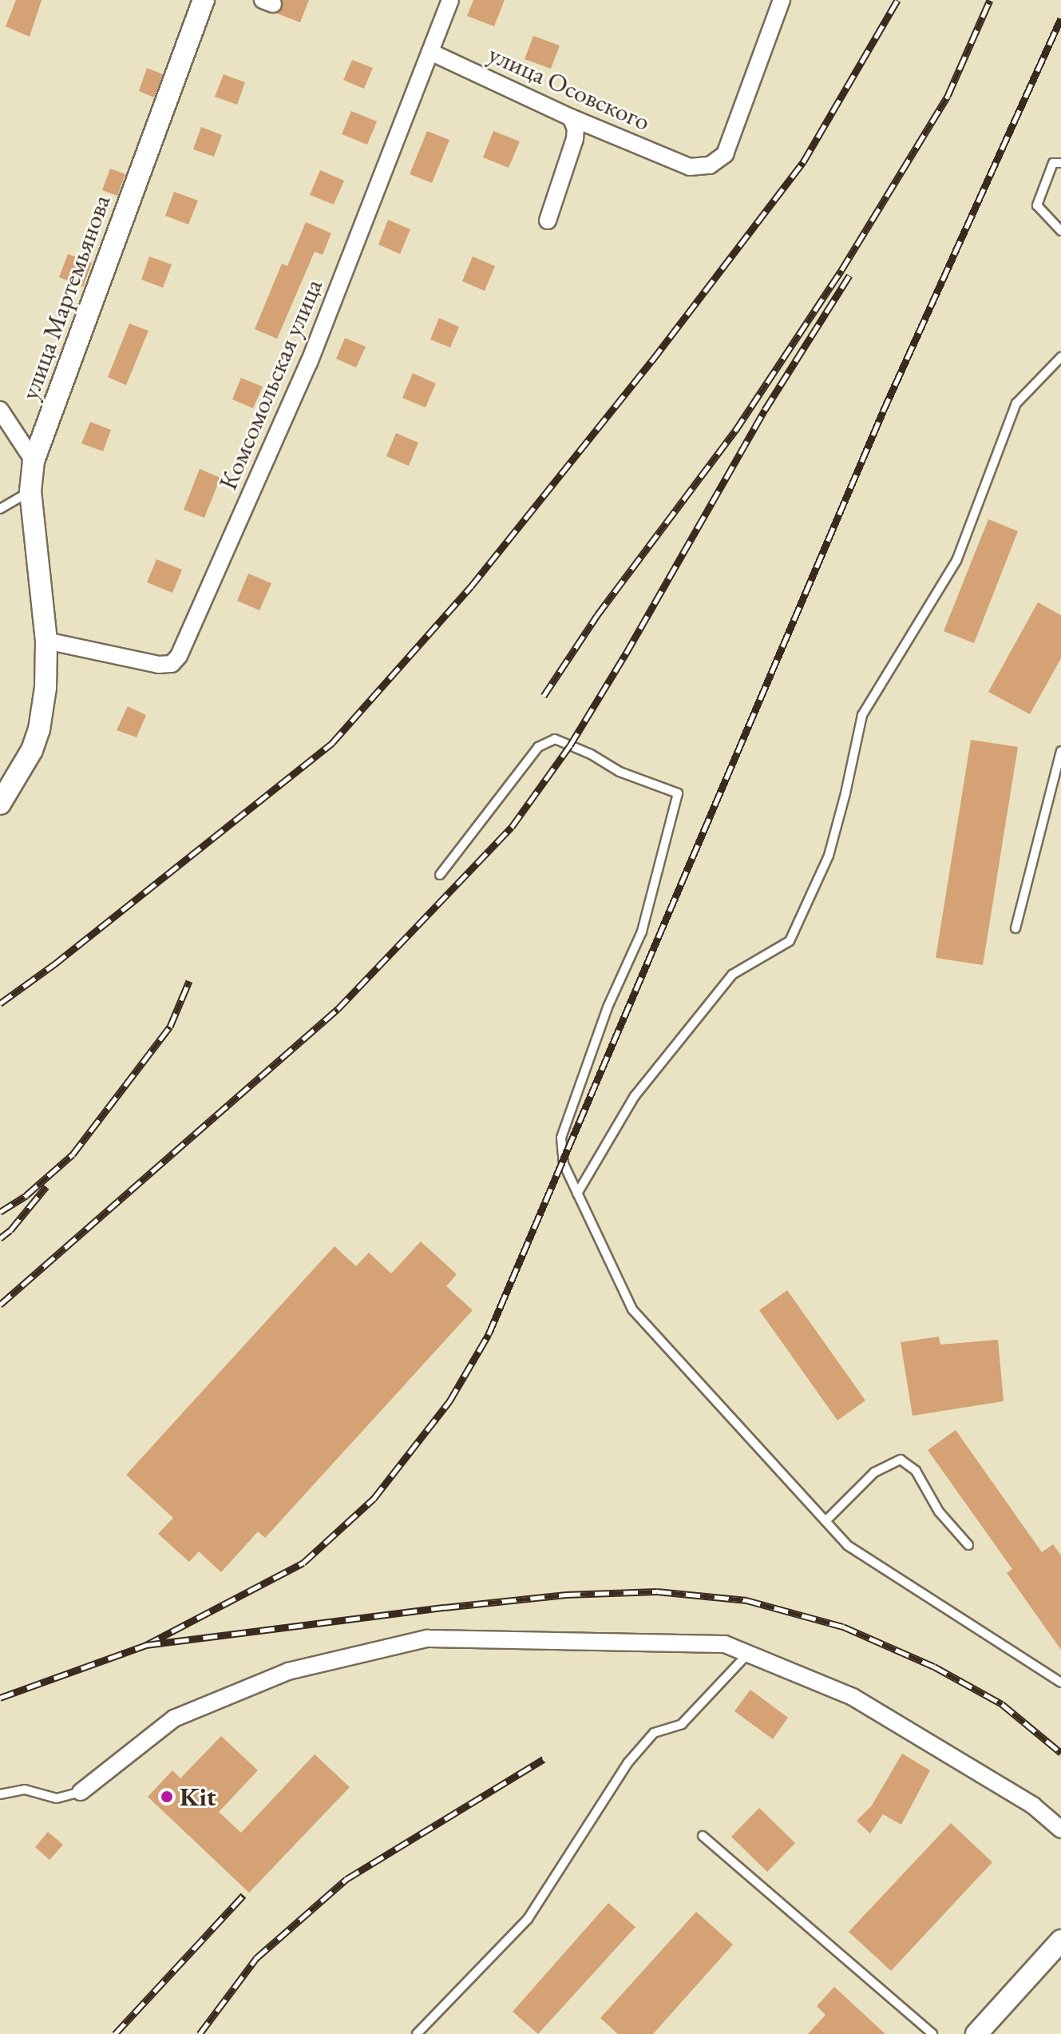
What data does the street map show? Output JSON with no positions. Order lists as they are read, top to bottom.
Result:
{
  "streets": {
    "street": ["улица Осовского", "улица Мартемьянова", "Комсомольская улица"]
  },
  "crossings": [
    ["улица Осовского", "Комсомольская улица"],
    ["улица Мартемьянова", "Комсомольская улица"]
  ],
  "places": ["Kit"]
}
